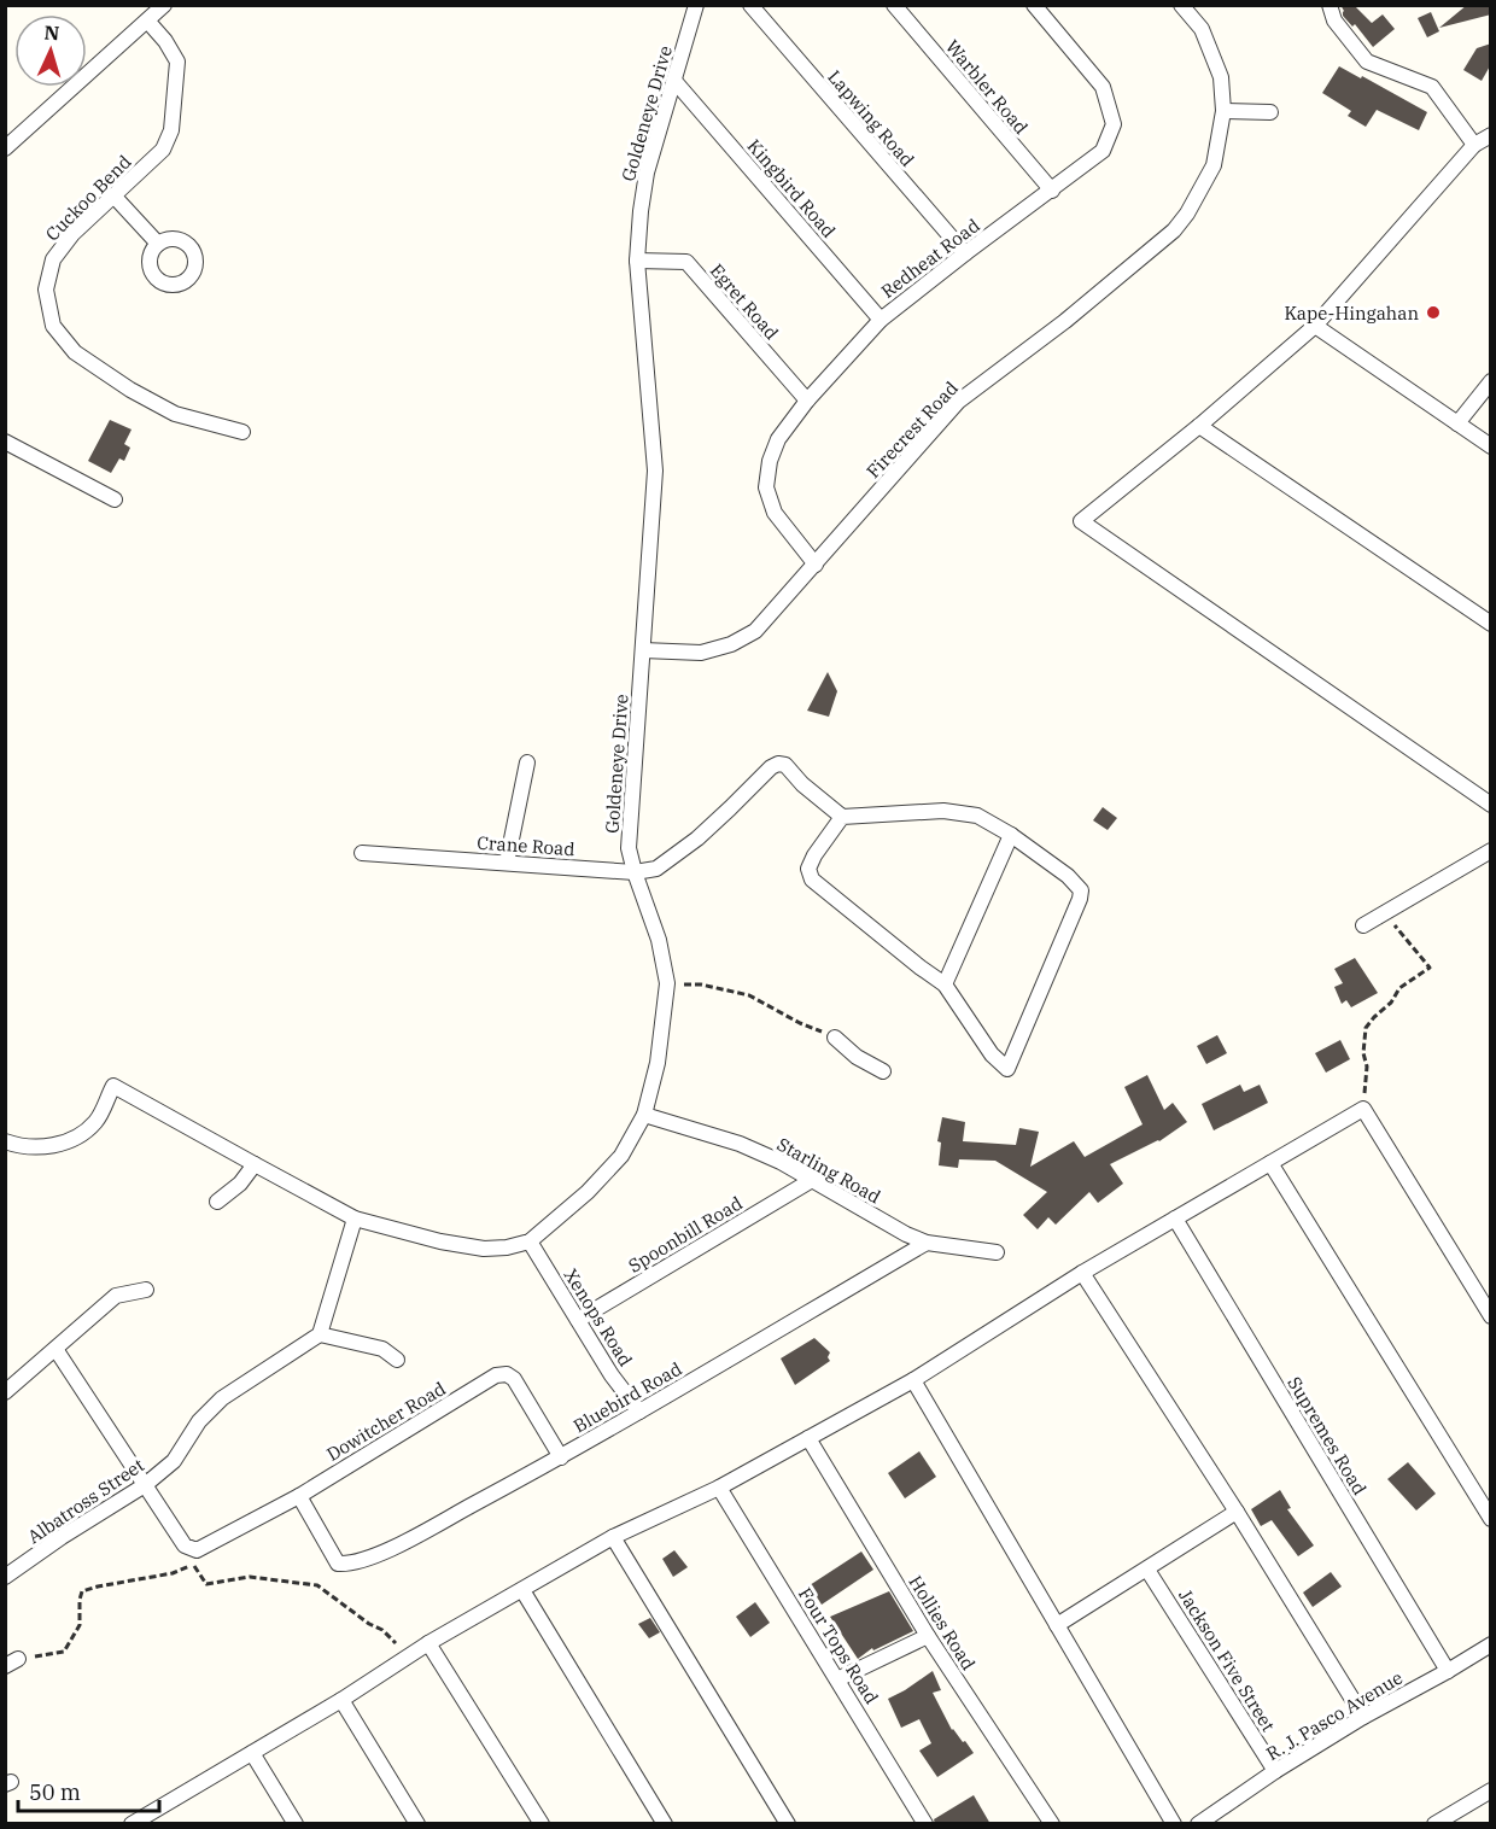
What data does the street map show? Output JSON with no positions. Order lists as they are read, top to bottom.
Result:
{
  "streets": {
    "street": [
      "Warbler Road",
      "Goldeneye Drive",
      "Lapwing Road",
      "Kingbird Road",
      "Cuckoo Bend",
      "Redheat Road",
      "Egret Road",
      "Firecrest Road",
      "Crane Road",
      "Starling Road",
      "Spoonbill Road",
      "Xenops Road",
      "Bluebird Road",
      "Dowitcher Road",
      "Supremes Road",
      "Albatross Street",
      "Hollies Road",
      "Four Tops Road",
      "Jackson Five Street",
      "R. J. Pasco Avenue"
    ]
  },
  "crossings": [
    ["Warbler Road", "Redheat Road"],
    ["Goldeneye Drive", "Kingbird Road"],
    ["Goldeneye Drive", "Egret Road"],
    ["Goldeneye Drive", "Firecrest Road"],
    ["Goldeneye Drive", "Crane Road"],
    ["Goldeneye Drive", "Starling Road"],
    ["Goldeneye Drive", "Xenops Road"],
    ["Lapwing Road", "Redheat Road"],
    ["Kingbird Road", "Redheat Road"],
    ["Redheat Road", "Egret Road"],
    ["Redheat Road", "Firecrest Road"],
    ["Starling Road", "Spoonbill Road"],
    ["Starling Road", "Bluebird Road"],
    ["Spoonbill Road", "Xenops Road"],
    ["Xenops Road", "Bluebird Road"],
    ["Bluebird Road", "Dowitcher Road"],
    ["Supremes Road", "R. J. Pasco Avenue"],
    ["Jackson Five Street", "R. J. Pasco Avenue"]
  ],
  "places": ["Kape-Hingahan"],
  "scale_bar": "50 m",
  "north": "top"
}
